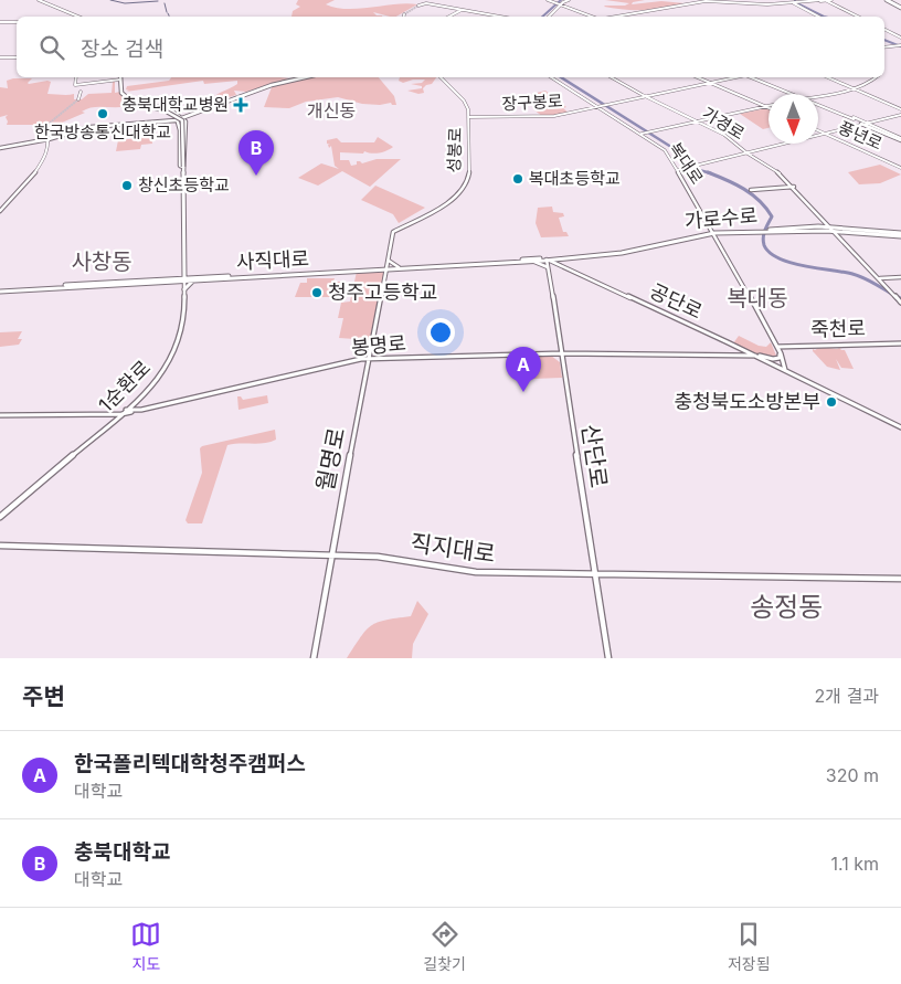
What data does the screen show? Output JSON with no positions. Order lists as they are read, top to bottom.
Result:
{
  "streets": {
    "main road": ["가로수로", "사직대로", "1순환로"],
    "street": [
      "장구봉로",
      "가경로",
      "풍년로",
      "성봉로",
      "복대로",
      "공단로",
      "죽천로",
      "봉명로",
      "산단로",
      "월명로",
      "직지대로"
    ]
  },
  "crossings": [
    ["장구봉로", "가경로"],
    ["장구봉로", "성봉로"],
    ["장구봉로", "복대로"],
    ["성봉로", "월명로"],
    ["복대로", "가로수로"],
    ["복대로", "공단로"],
    ["복대로", "죽천로"],
    ["가로수로", "사직대로"],
    ["가로수로", "공단로"],
    ["가로수로", "산단로"],
    ["사직대로", "공단로"],
    ["사직대로", "1순환로"],
    ["사직대로", "산단로"],
    ["사직대로", "월명로"],
    ["공단로", "봉명로"],
    ["공단로", "산단로"],
    ["봉명로", "1순환로"],
    ["봉명로", "산단로"],
    ["봉명로", "월명로"],
    ["산단로", "직지대로"],
    ["월명로", "직지대로"]
  ],
  "districts": [
    "개신동",
    "사창동",
    "복대동",
    "송정동"
  ],
  "places": {
    "health": ["충북대학교병원"],
    "other": [
      "한국방송통신대학교",
      "복대초등학교",
      "창신초등학교",
      "청주고등학교",
      "충청북도소방본부"
    ]
  },
  "north": "bottom",
  "page": {
    "search": "장소 검색",
    "pins": ["B", "A"],
    "heading": ["주변", "2개 결과"],
    "list": [
      {
        "mark": "A",
        "name": "한국폴리텍대학청주캠퍼스",
        "note": "대학교",
        "value": "320 m"
      },
      {
        "mark": "B",
        "name": "충북대학교",
        "note": "대학교",
        "value": "1.1 km"
      }
    ],
    "nav": ["지도", "길찾기", "저장됨"]
  }
}
